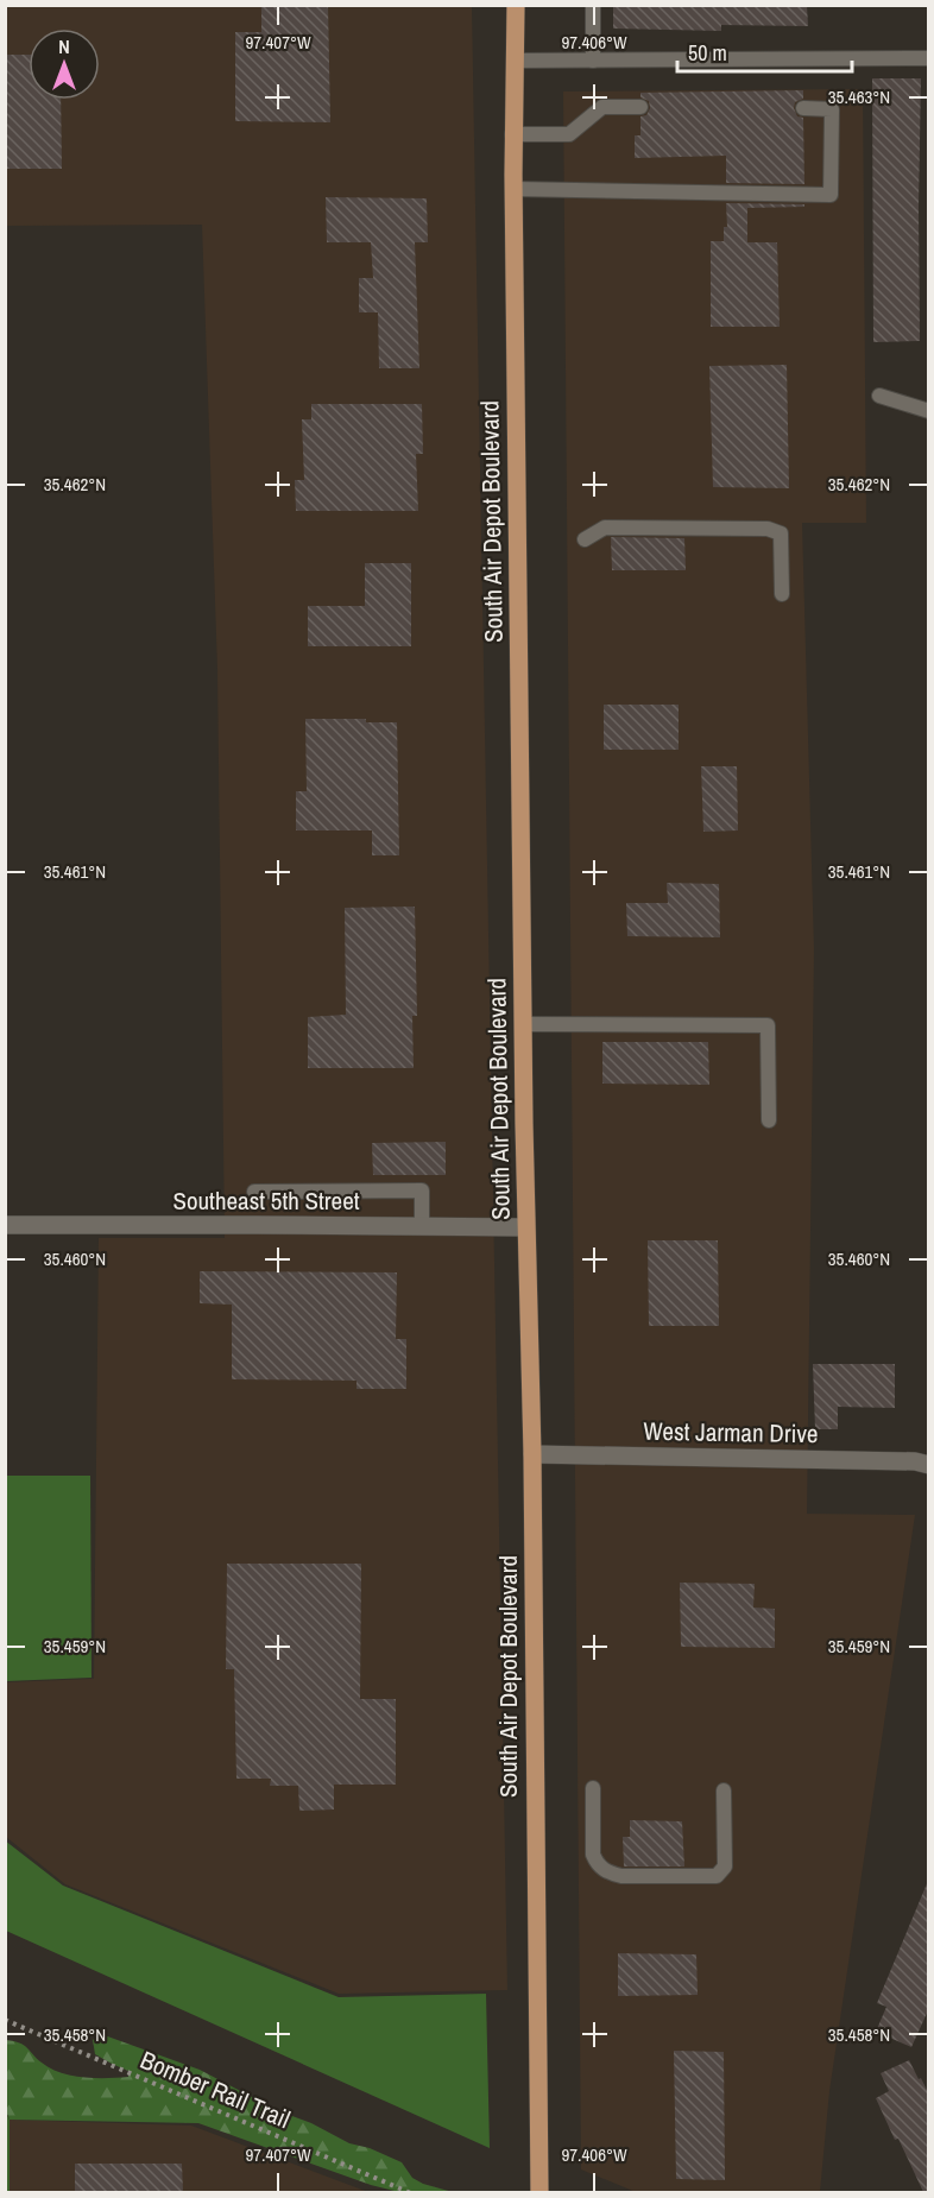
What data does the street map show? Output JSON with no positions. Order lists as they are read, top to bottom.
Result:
{
  "streets": {
    "main road": ["South Air Depot Boulevard"],
    "street": ["Southeast 5th Street", "West Jarman Drive"],
    "path": ["Bomber Rail Trail"]
  },
  "crossings": [
    ["South Air Depot Boulevard", "Southeast 5th Street"],
    ["South Air Depot Boulevard", "West Jarman Drive"]
  ],
  "scale_bar": "50 m",
  "north": "top",
  "coordinates": [
    "97.407°W",
    "97.406°W",
    "35.463°N",
    "35.462°N",
    "35.461°N",
    "35.460°N",
    "35.459°N",
    "35.458°N"
  ]
}
